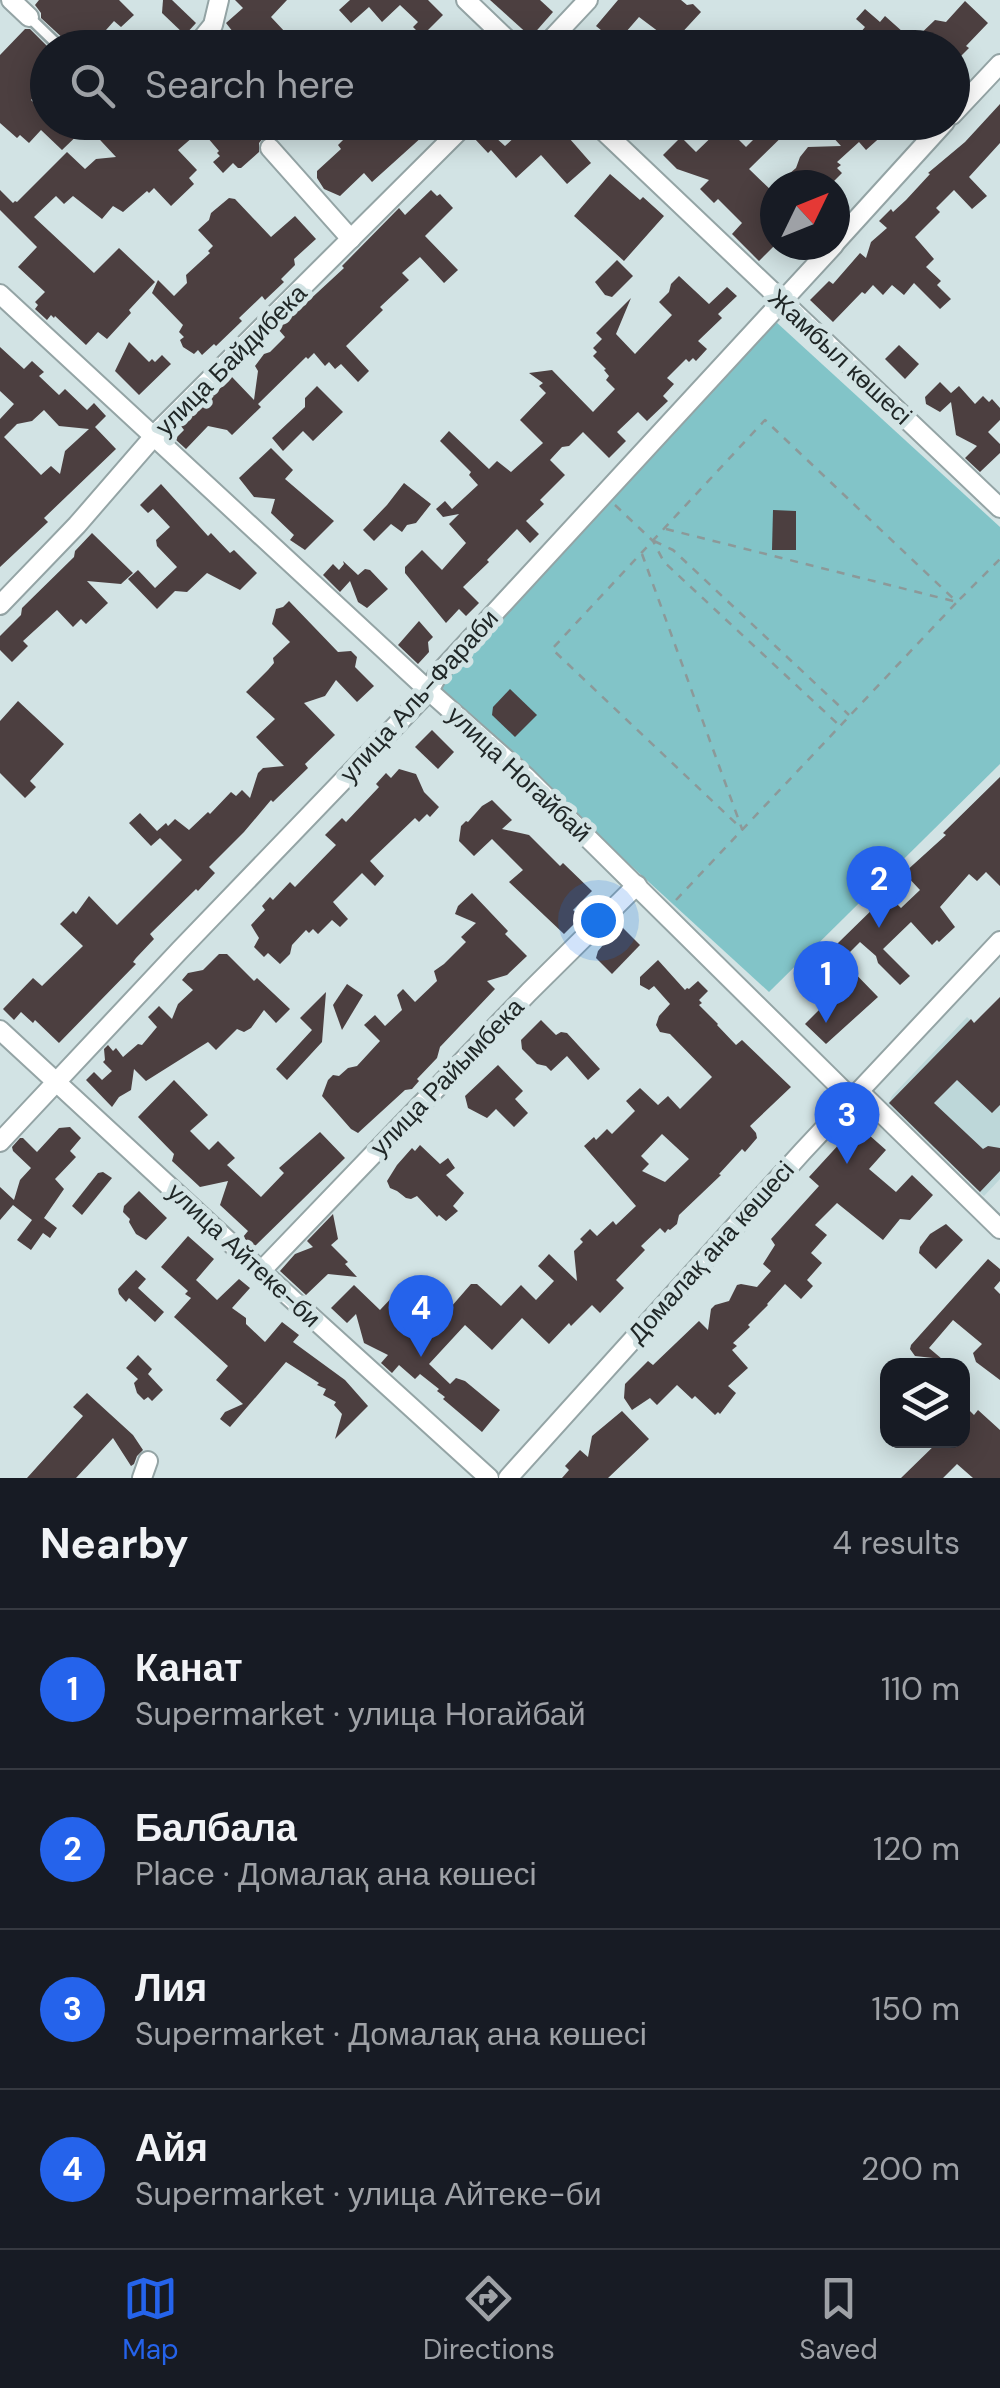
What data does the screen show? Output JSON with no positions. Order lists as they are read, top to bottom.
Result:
{
  "streets": {
    "street": [
      "Жамбыл көшесі",
      "улица Байдибека",
      "улица Аль-Фараби",
      "улица Ногайбай",
      "улица Райымбека",
      "Домалақ ана көшесі",
      "улица Айтеке-би"
    ]
  },
  "crossings": [
    ["Жамбыл көшесі", "улица Аль-Фараби"],
    ["улица Байдибека", "улица Ногайбай"],
    ["улица Аль-Фараби", "улица Ногайбай"],
    ["улица Аль-Фараби", "улица Айтеке-би"],
    ["улица Ногайбай", "улица Райымбека"],
    ["улица Ногайбай", "Домалақ ана көшесі"],
    ["улица Райымбека", "улица Айтеке-би"]
  ],
  "north": "top right",
  "page": {
    "search": "Search here",
    "pins": [
      "2",
      "1",
      "3",
      "4"
    ],
    "heading": ["Nearby", "4 results"],
    "list": [
      {
        "mark": "1",
        "name": "Канат",
        "note": "Supermarket · улица Ногайбай",
        "value": "110 m"
      },
      {
        "mark": "2",
        "name": "Балбала",
        "note": "Place · Домалақ ана көшесі",
        "value": "120 m"
      },
      {
        "mark": "3",
        "name": "Лия",
        "note": "Supermarket · Домалақ ана көшесі",
        "value": "150 m"
      },
      {
        "mark": "4",
        "name": "Айя",
        "note": "Supermarket · улица Айтеке-би",
        "value": "200 m"
      }
    ],
    "nav": ["Map", "Directions", "Saved"]
  }
}
